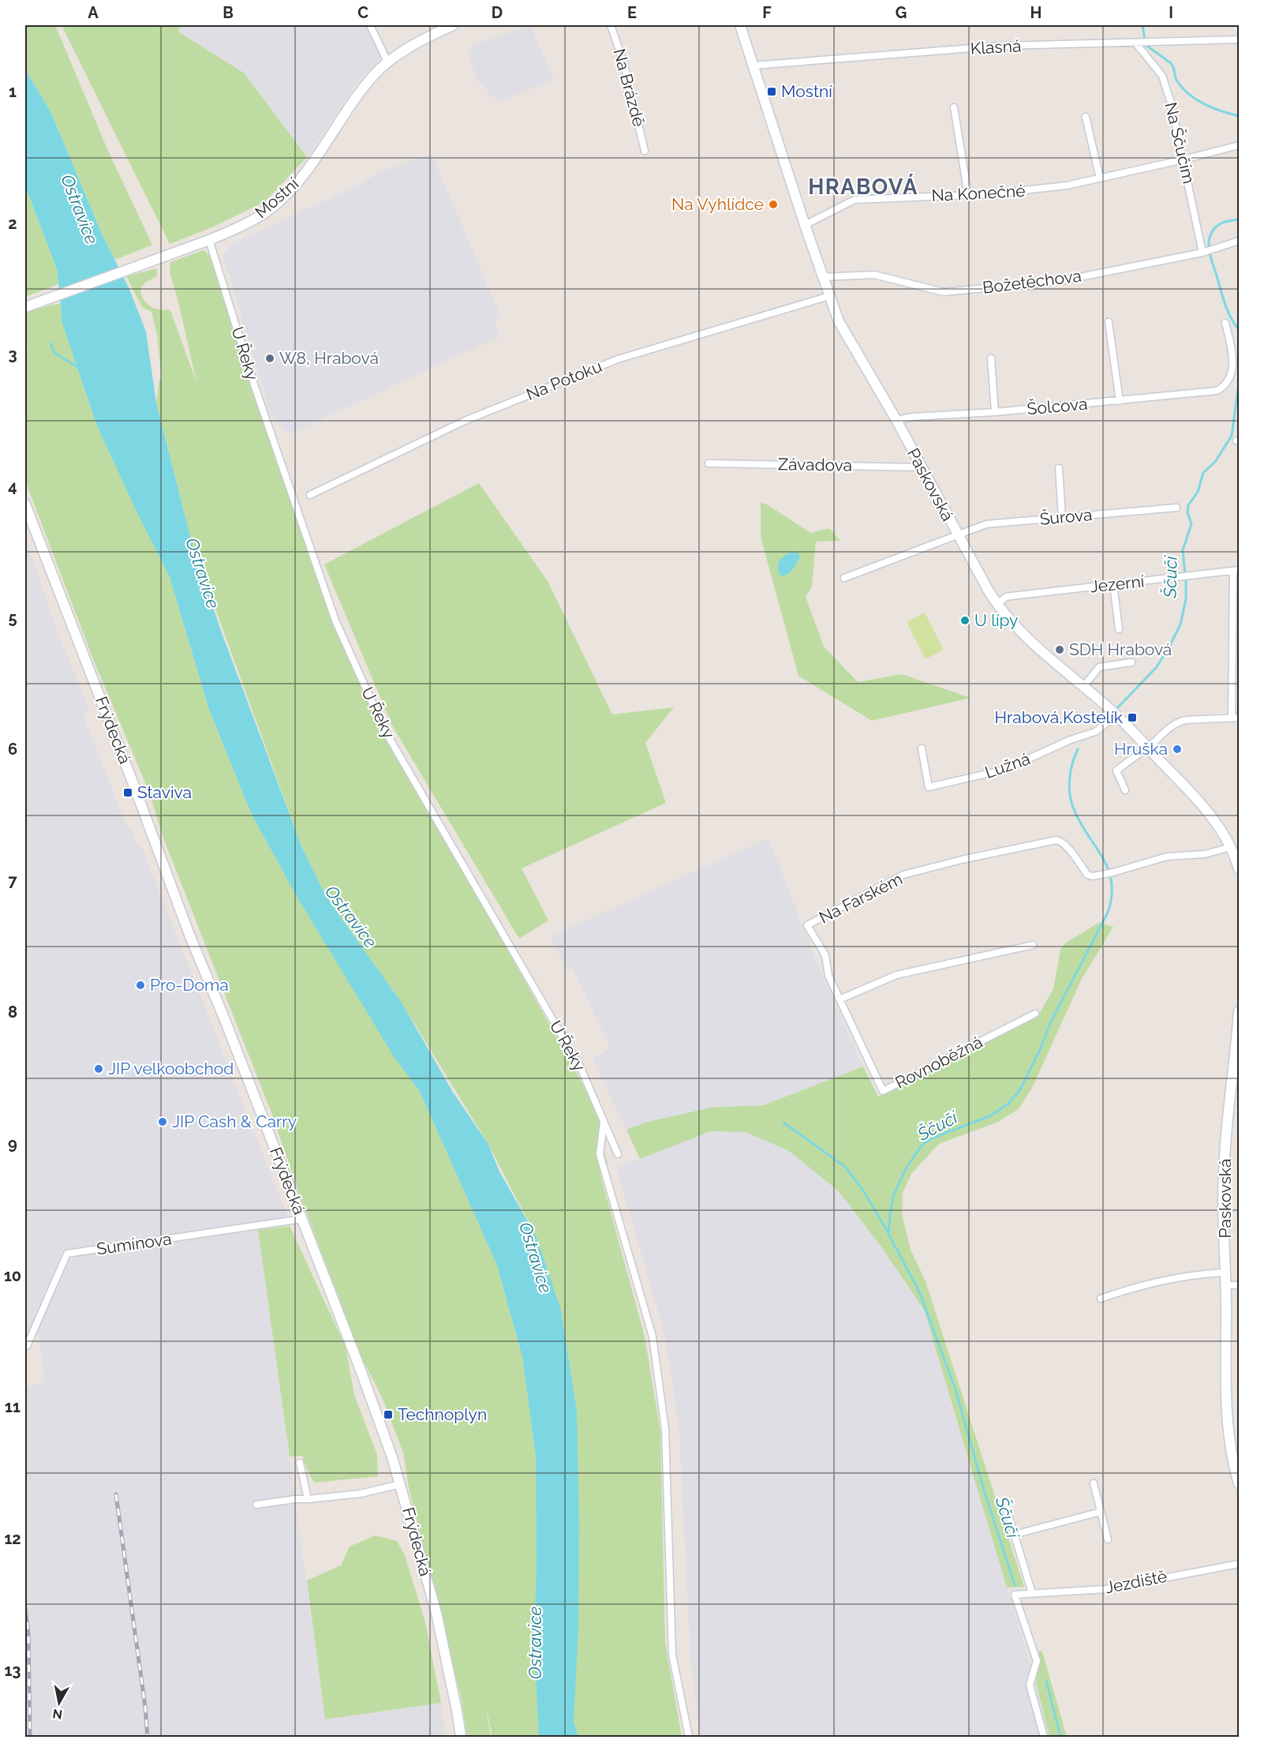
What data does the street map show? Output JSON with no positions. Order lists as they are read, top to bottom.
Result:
{
  "streets": {
    "main road": ["Mostní", "Paskovská", "Frýdecká"],
    "street": [
      "Klasná",
      "Na Brázdě",
      "Na Ščučím",
      "Na Konečné",
      "Božetěchova",
      "U Řeky",
      "Na Potoku",
      "Šolcova",
      "Závadova",
      "Šurova",
      "Jezerní",
      "Lužná",
      "Na Farském",
      "Rovnoběžná",
      "Sumínova",
      "Jezdiště"
    ]
  },
  "crossings": [
    ["Klasná", "Na Ščučím"],
    ["Klasná", "Paskovská"],
    ["Na Ščučím", "Na Konečné"],
    ["Na Ščučím", "Božetěchova"],
    ["Na Konečné", "Paskovská"],
    ["Mostní", "U Řeky"],
    ["Božetěchova", "Paskovská"],
    ["Na Potoku", "Paskovská"],
    ["Šolcova", "Paskovská"],
    ["Závadova", "Paskovská"],
    ["Paskovská", "Šurova"],
    ["Paskovská", "Jezerní"],
    ["Paskovská", "Lužná"],
    ["Paskovská", "Na Farském"],
    ["Frýdecká", "Sumínova"],
    ["Na Farském", "Rovnoběžná"]
  ],
  "districts": ["HRABOVÁ"],
  "water": ["Ostravice", "Ščučí"],
  "places": {
    "transit": [
      "Mostní",
      "Hrabová,Kostelík",
      "Staviva",
      "Technoplyn"
    ],
    "other": [
      "Na Vyhlídce",
      "W8, Hrabová",
      "U lípy",
      "SDH Hrabová",
      "Hruška",
      "Pro-Doma",
      "JIP velkoobchod",
      "JIP Cash & Carry"
    ]
  },
  "north": "bottom",
  "grid": {
    "columns": [
      "A",
      "B",
      "C",
      "D",
      "E",
      "F",
      "G",
      "H",
      "I"
    ],
    "rows": [
      "1",
      "2",
      "3",
      "4",
      "5",
      "6",
      "7",
      "8",
      "9",
      "10",
      "11",
      "12",
      "13"
    ]
  }
}
